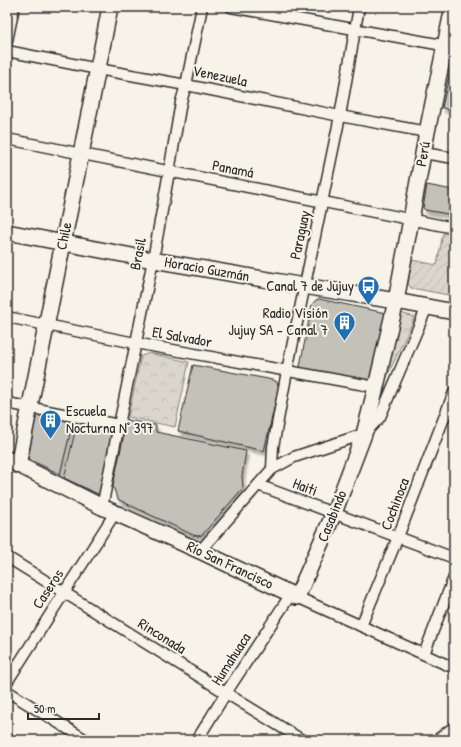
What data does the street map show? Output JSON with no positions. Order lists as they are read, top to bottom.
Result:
{
  "streets": {
    "main road": [
      "Perú",
      "Chile",
      "Horacio Guzmán",
      "Casabindo",
      "Río San Francisco"
    ],
    "street": [
      "Venezuela",
      "Panamá",
      "Paraguay",
      "Brasil",
      "El Salvador",
      "Haiti",
      "Cochinoca",
      "Caseros",
      "Rinconada",
      "Humahuaca"
    ]
  },
  "crossings": [
    ["Venezuela", "Perú"],
    ["Venezuela", "Paraguay"],
    ["Venezuela", "Chile"],
    ["Venezuela", "Brasil"],
    ["Perú", "Panamá"],
    ["Perú", "Horacio Guzmán"],
    ["Perú", "Casabindo"],
    ["Panamá", "Paraguay"],
    ["Panamá", "Chile"],
    ["Panamá", "Brasil"],
    ["Paraguay", "Horacio Guzmán"],
    ["Paraguay", "El Salvador"],
    ["Chile", "Horacio Guzmán"],
    ["Chile", "El Salvador"],
    ["Chile", "Río San Francisco"],
    ["Brasil", "Horacio Guzmán"],
    ["Brasil", "El Salvador"],
    ["Brasil", "Río San Francisco"],
    ["Brasil", "Caseros"],
    ["Horacio Guzmán", "Casabindo"],
    ["El Salvador", "Casabindo"],
    ["Haiti", "Cochinoca"],
    ["Haiti", "Casabindo"],
    ["Cochinoca", "Río San Francisco"],
    ["Casabindo", "Río San Francisco"],
    ["Casabindo", "Humahuaca"],
    ["Río San Francisco", "Caseros"],
    ["Río San Francisco", "Humahuaca"],
    ["Caseros", "Rinconada"],
    ["Rinconada", "Humahuaca"]
  ],
  "places": {
    "bus stop": ["Canal 7 de Jujuy"],
    "building": ["Radio Visión Jujuy SA - Canal 7", "Escuela Nocturna N° 397"]
  },
  "scale_bar": "50 m"
}
